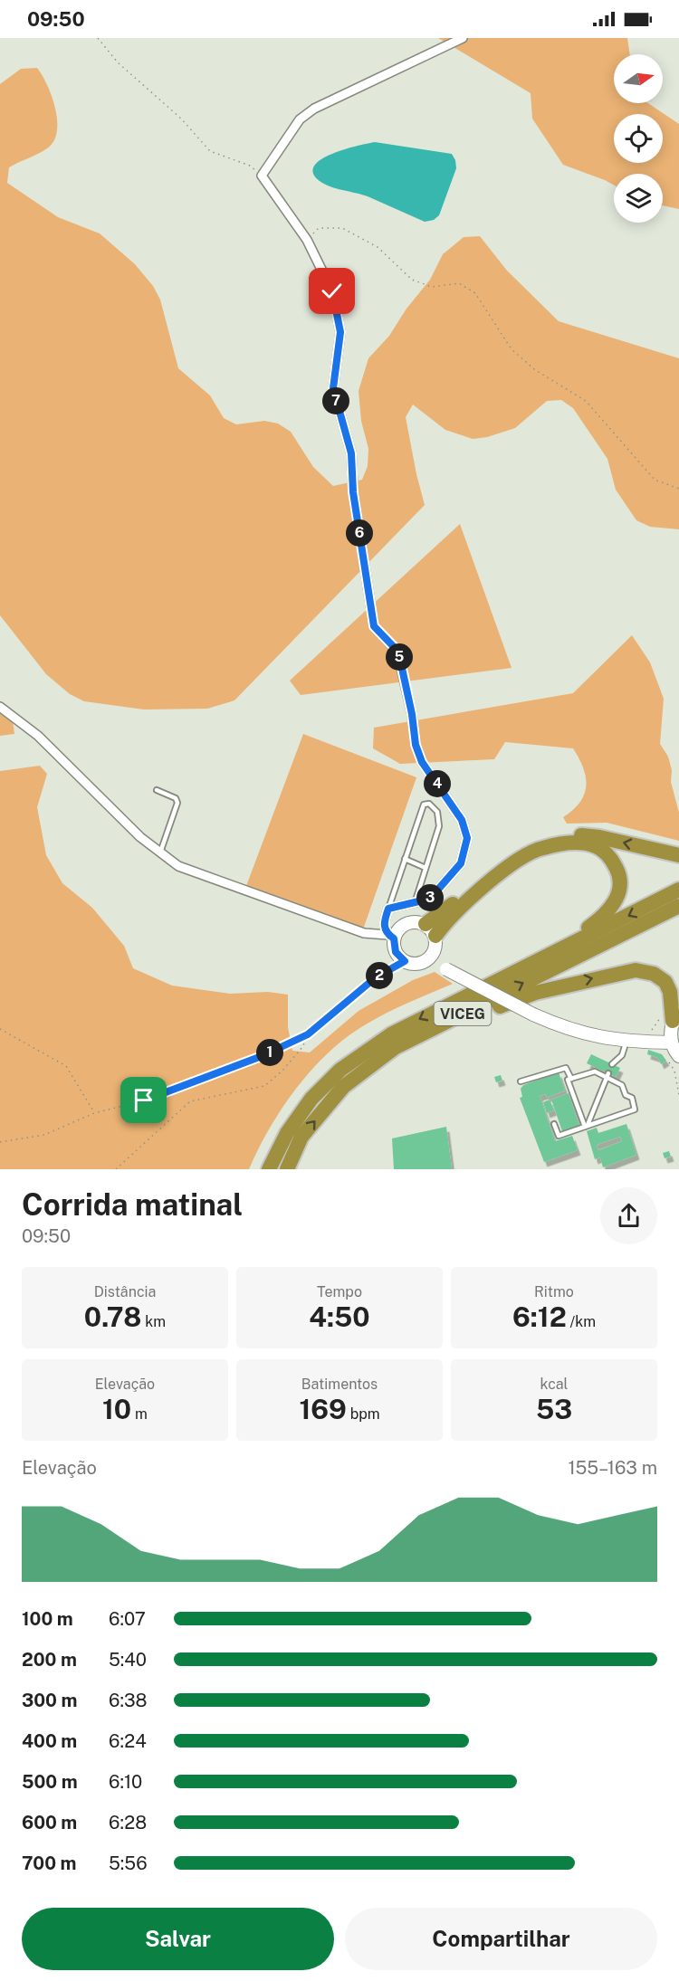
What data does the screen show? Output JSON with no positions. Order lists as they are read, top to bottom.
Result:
{
  "streets": {
    "highway": ["VICEG"]
  },
  "north": "right",
  "page": {
    "status": "09:50",
    "pins": [
      "7",
      "6",
      "5",
      "4",
      "3",
      "2",
      "1"
    ],
    "heading": ["Corrida matinal", "09:50"],
    "stats": [
      ["Distância", "0.78 km"],
      ["Tempo", "4:50"],
      ["Ritmo", "6:12 /km"],
      ["Elevação", "10 m"],
      ["Batimentos", "169 bpm"],
      ["kcal", "53"]
    ],
    "chart": ["Elevação", "155–163 m"],
    "list": [
      {
        "name": "100 m",
        "note": "6:07"
      },
      {
        "name": "200 m",
        "note": "5:40"
      },
      {
        "name": "300 m",
        "note": "6:38"
      },
      {
        "name": "400 m",
        "note": "6:24"
      },
      {
        "name": "500 m",
        "note": "6:10"
      },
      {
        "name": "600 m",
        "note": "6:28"
      },
      {
        "name": "700 m",
        "note": "5:56"
      }
    ],
    "buttons": ["Salvar", "Compartilhar"]
  }
}
